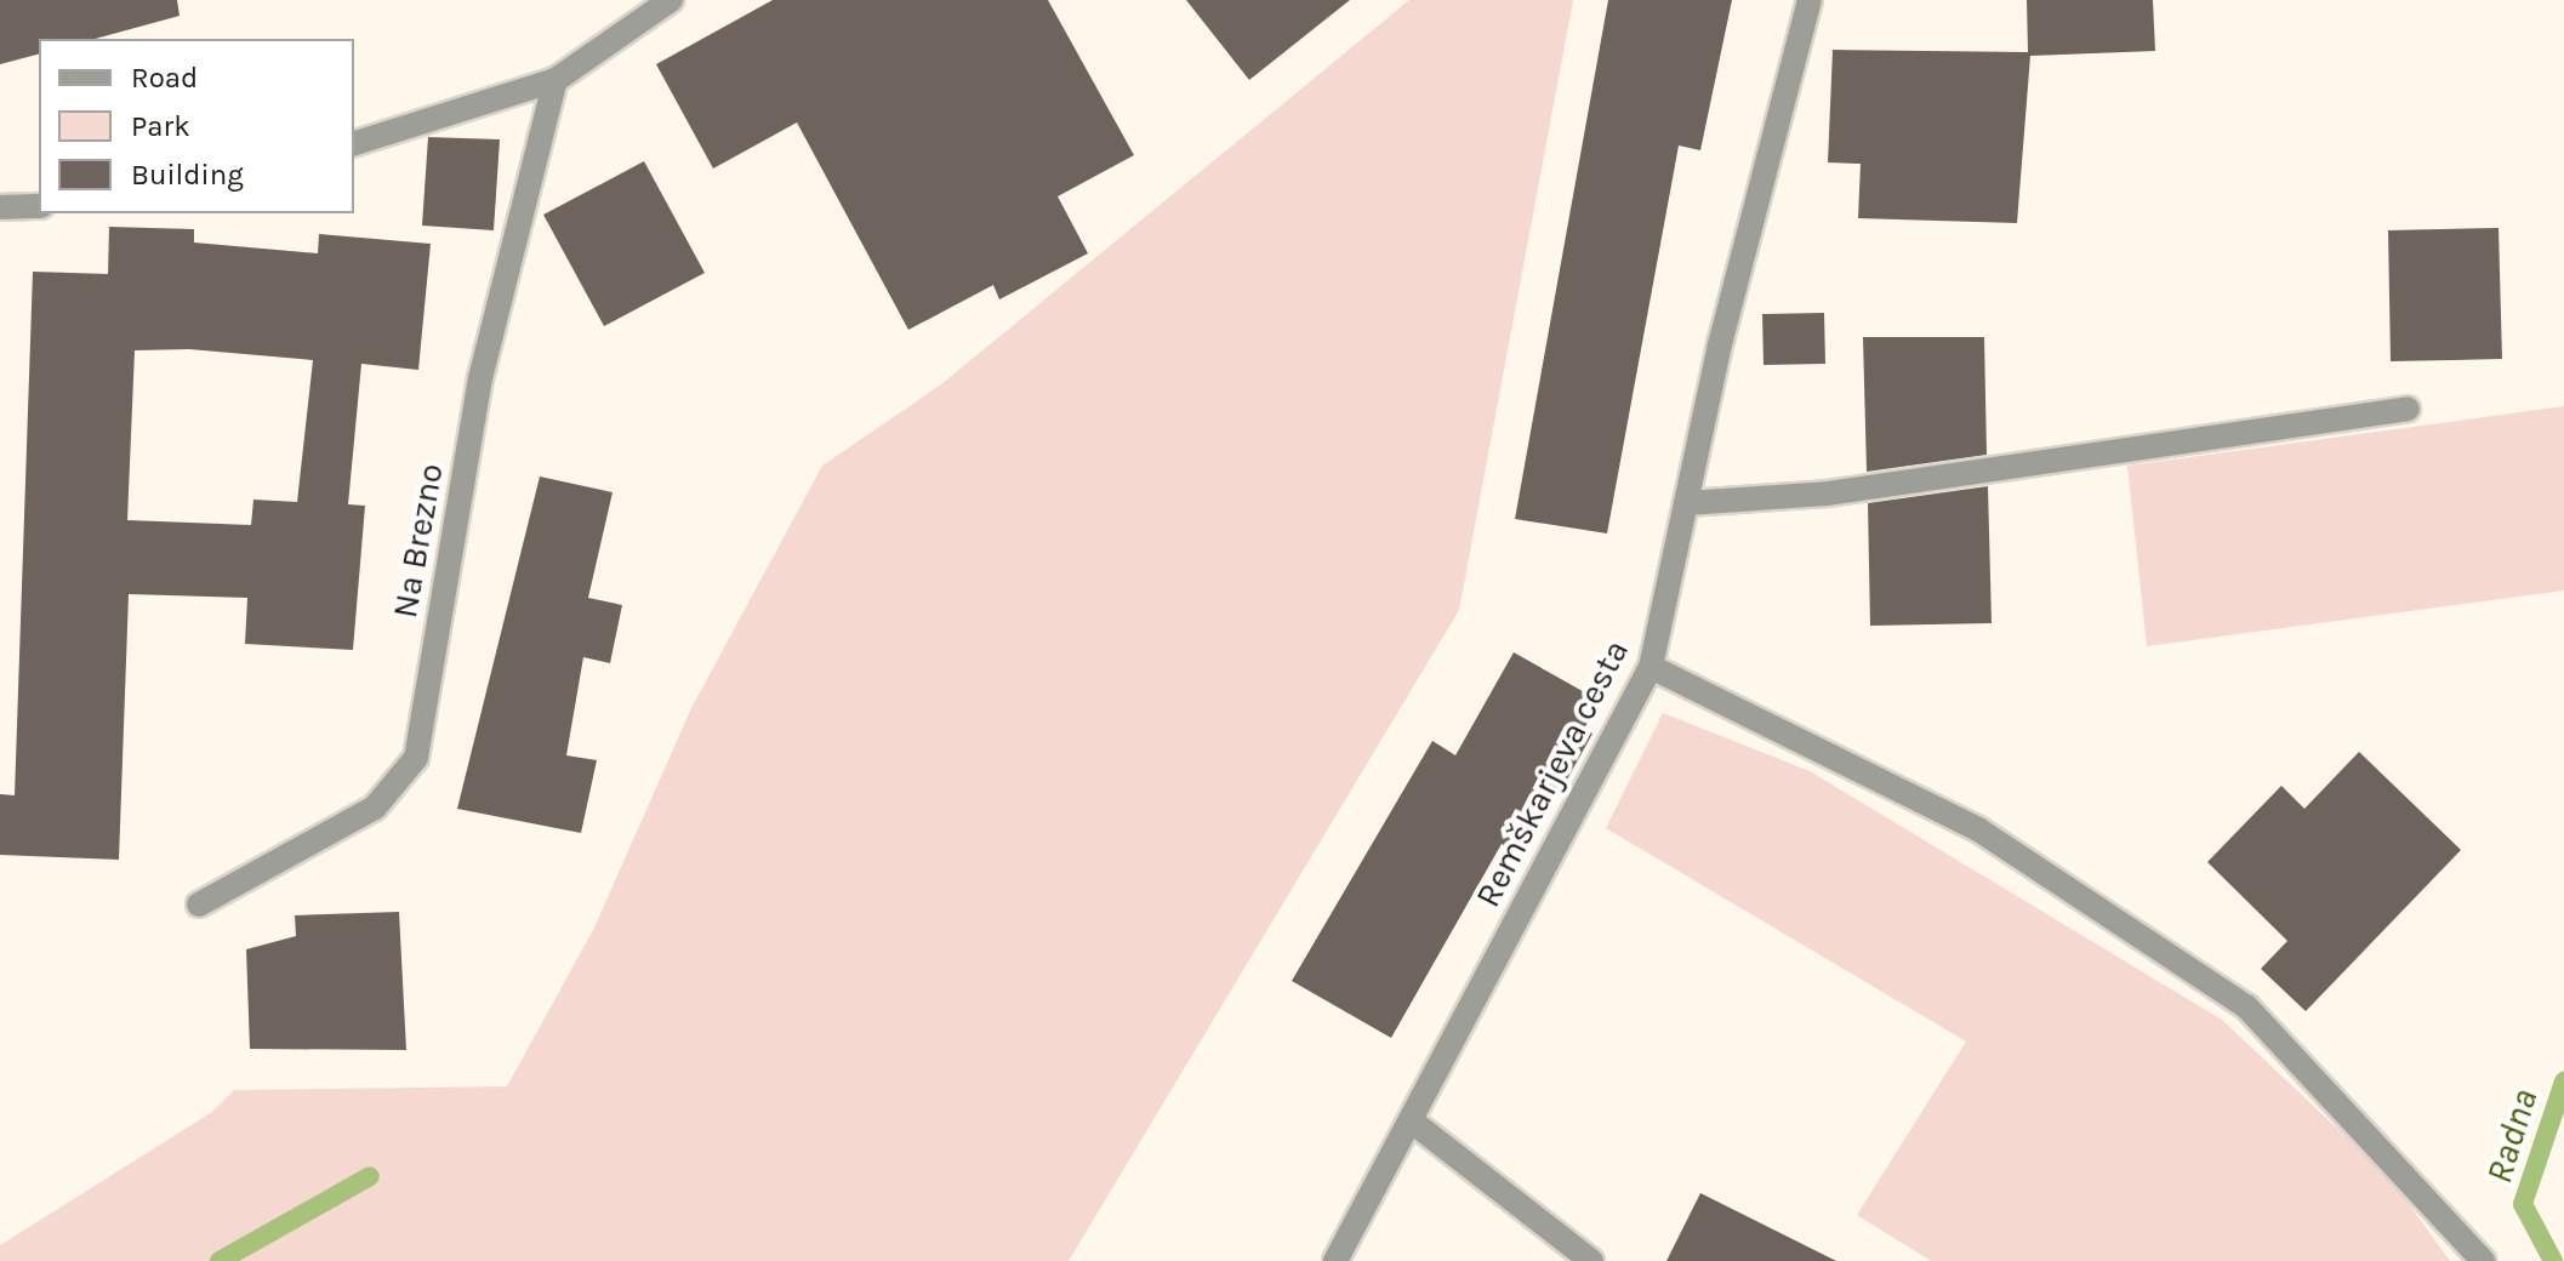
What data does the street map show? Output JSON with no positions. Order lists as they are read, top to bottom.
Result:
{
  "streets": {
    "street": ["Na Brezno", "Remškarjeva cesta"]
  },
  "water": ["Radna"],
  "legend": ["Road", "Park", "Building"]
}
